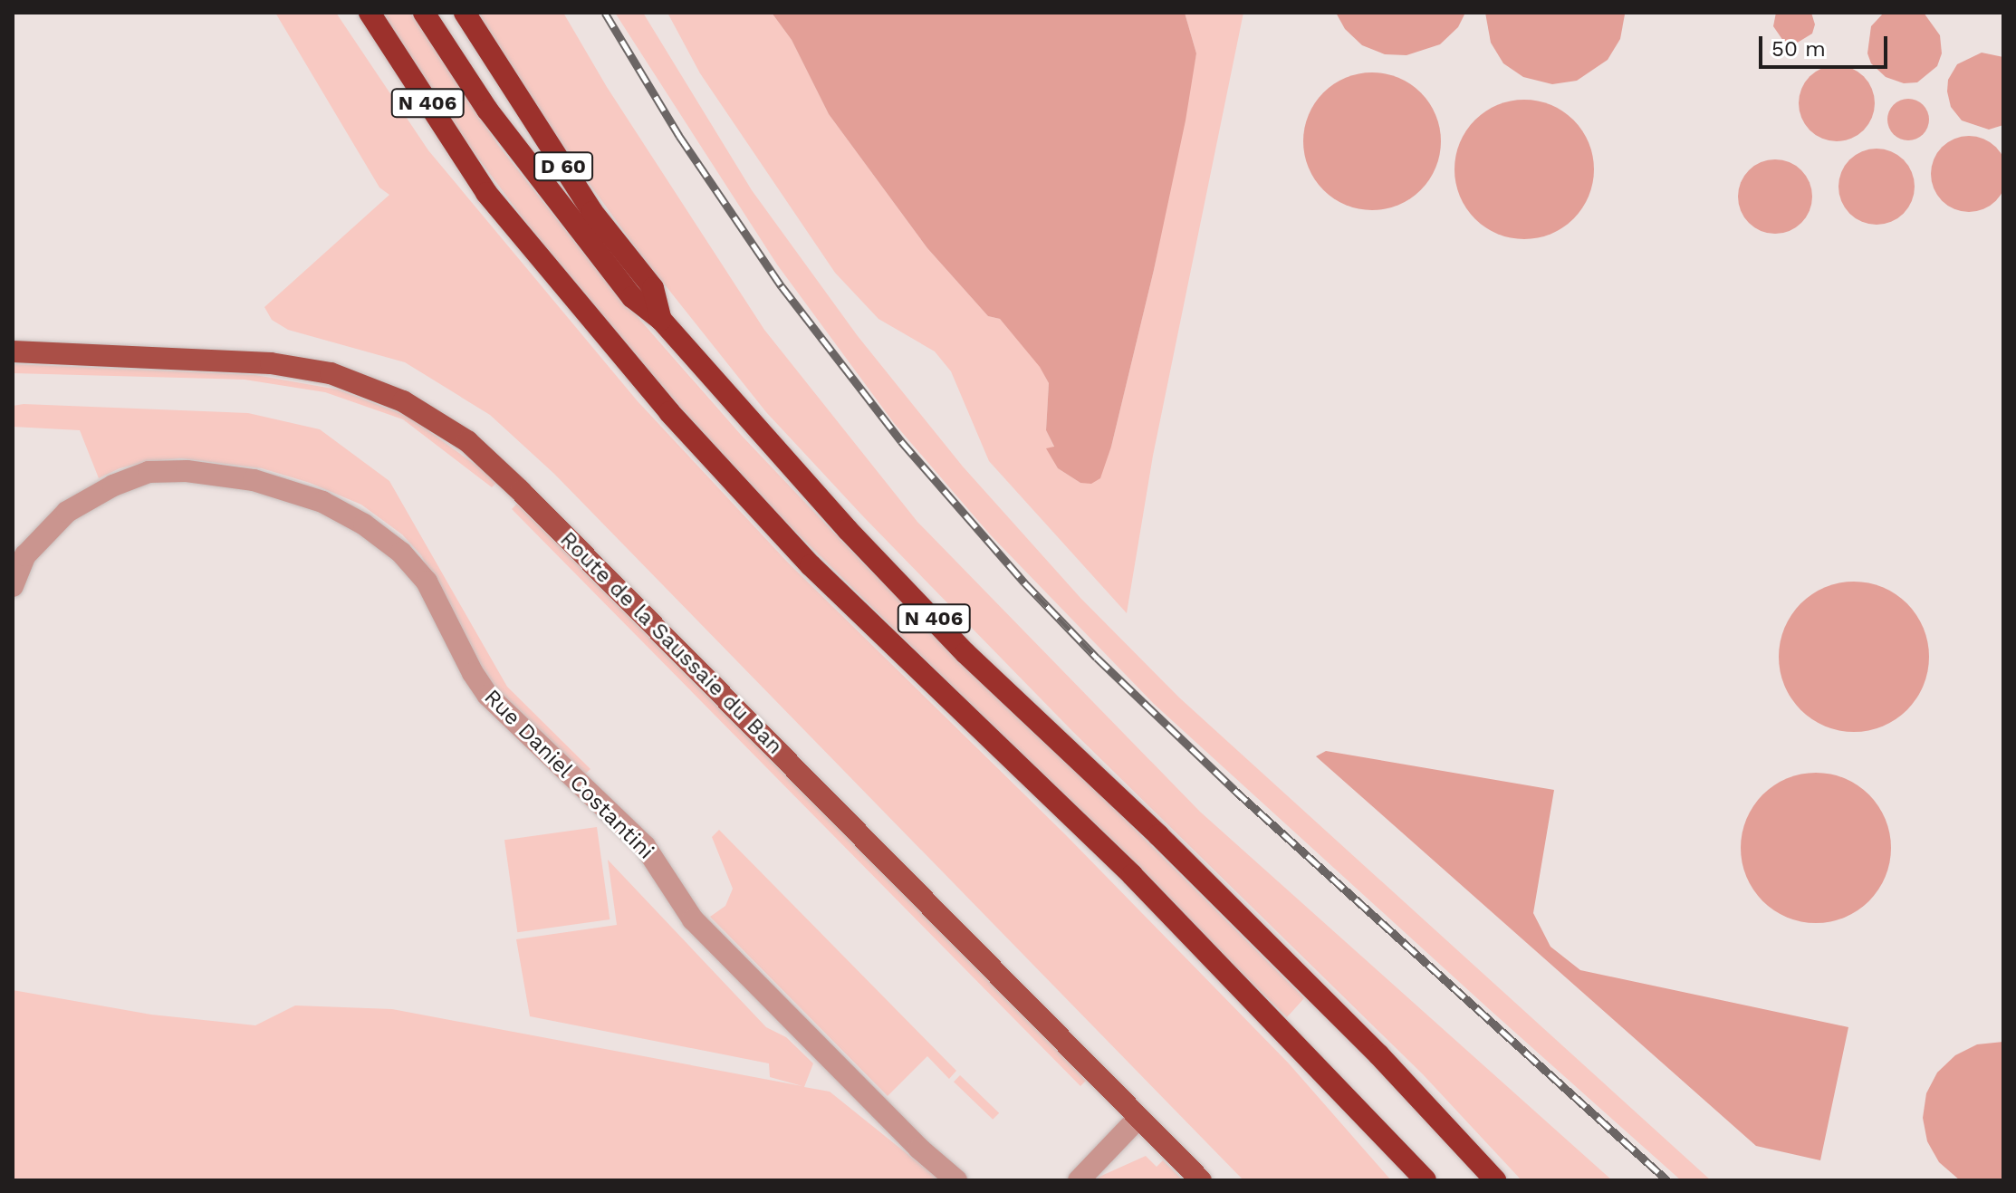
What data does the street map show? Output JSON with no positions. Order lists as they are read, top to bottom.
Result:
{
  "streets": {
    "highway": ["N 406", "D 60"],
    "main road": ["Route de la Saussaie du Ban"],
    "street": ["Rue Daniel Costantini"]
  },
  "crossings": [
    ["N 406", "D 60"]
  ],
  "scale_bar": "50 m"
}
